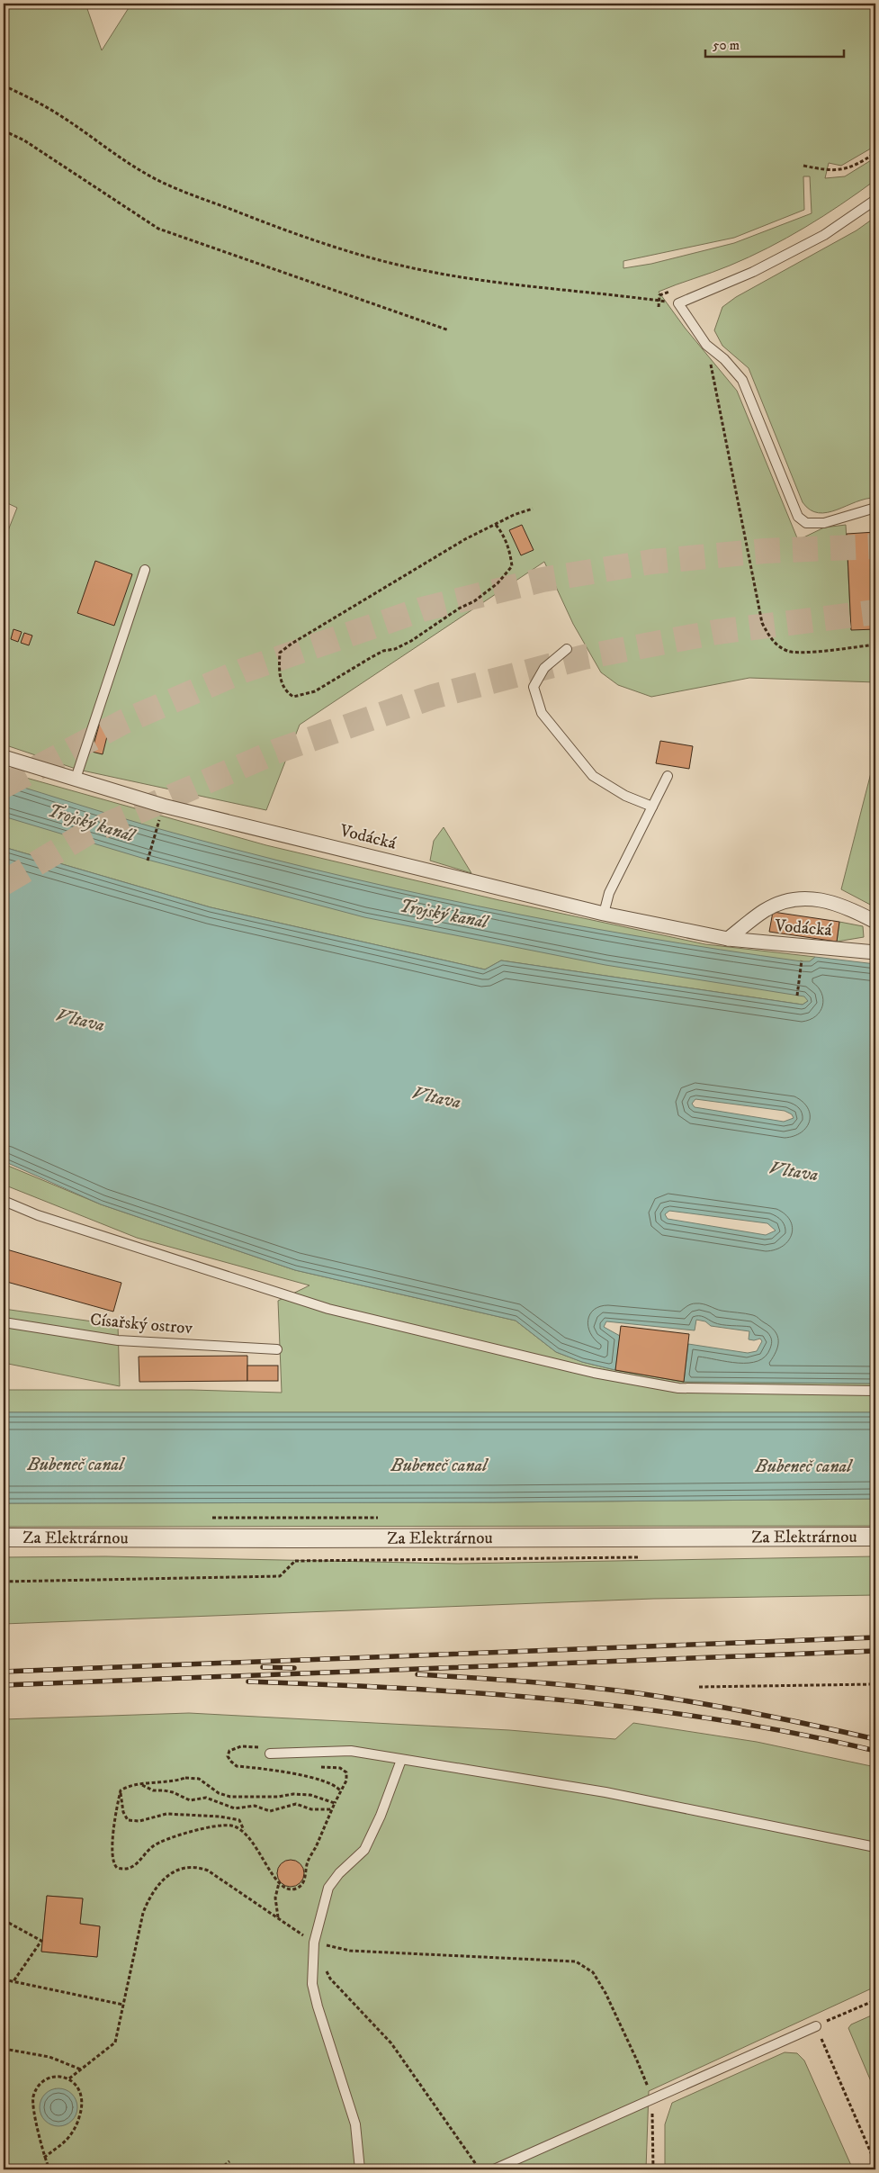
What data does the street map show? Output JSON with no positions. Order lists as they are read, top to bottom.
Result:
{
  "streets": {
    "street": ["Vodácká", "Za Elektrárnou"],
    "lane": ["Císařský ostrov"]
  },
  "water": ["Trojský kanál", "Vltava", "Bubeneč canal"],
  "scale_bar": "50 m"
}
